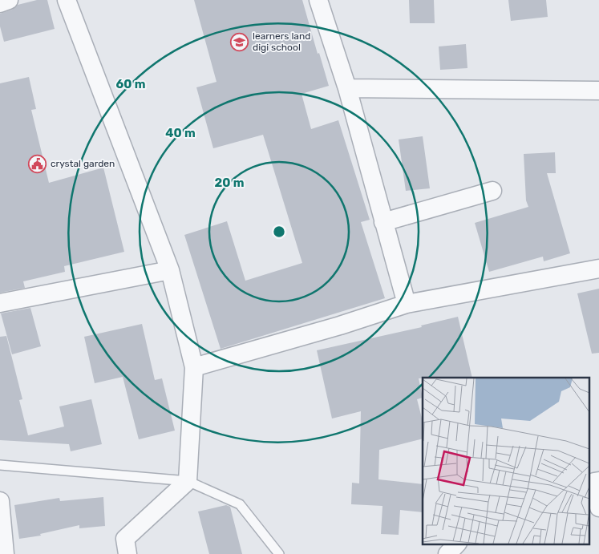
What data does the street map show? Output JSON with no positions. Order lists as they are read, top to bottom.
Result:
{
  "places": {
    "school or university": ["learners land digi school"],
    "public building": ["crystal garden"]
  },
  "rings": ["60 m", "40 m", "20 m"]
}
